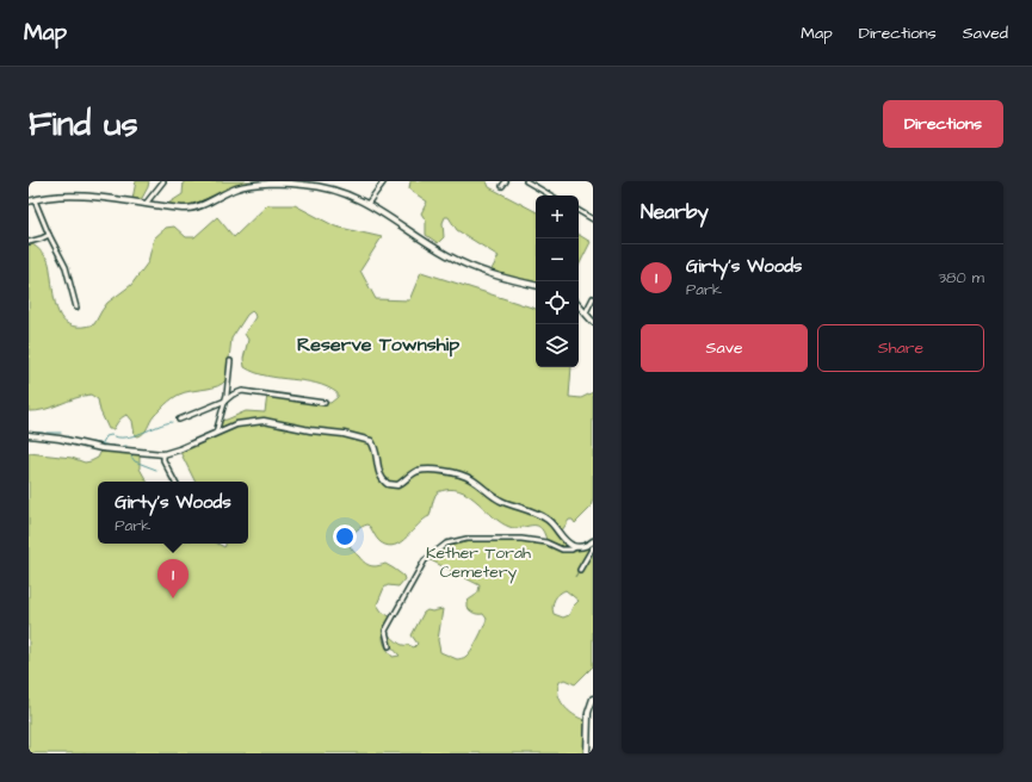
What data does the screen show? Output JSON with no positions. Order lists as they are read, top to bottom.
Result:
{
  "districts": ["Reserve Township"],
  "parks": ["Kether Torah Cemetery"],
  "page": {
    "header": "Map",
    "nav": ["Map", "Directions", "Saved"],
    "buttons": [
      "Directions",
      ["Save", "Share"]
    ],
    "title": "Find us",
    "heading": "Nearby",
    "map_buttons": ["+", "−"],
    "list": [
      {
        "mark": "1",
        "name": "Girty's Woods",
        "note": "Park",
        "value": "380 m"
      }
    ],
    "popup": ["Girty's Woods", "Park"],
    "pins": "1"
  }
}
